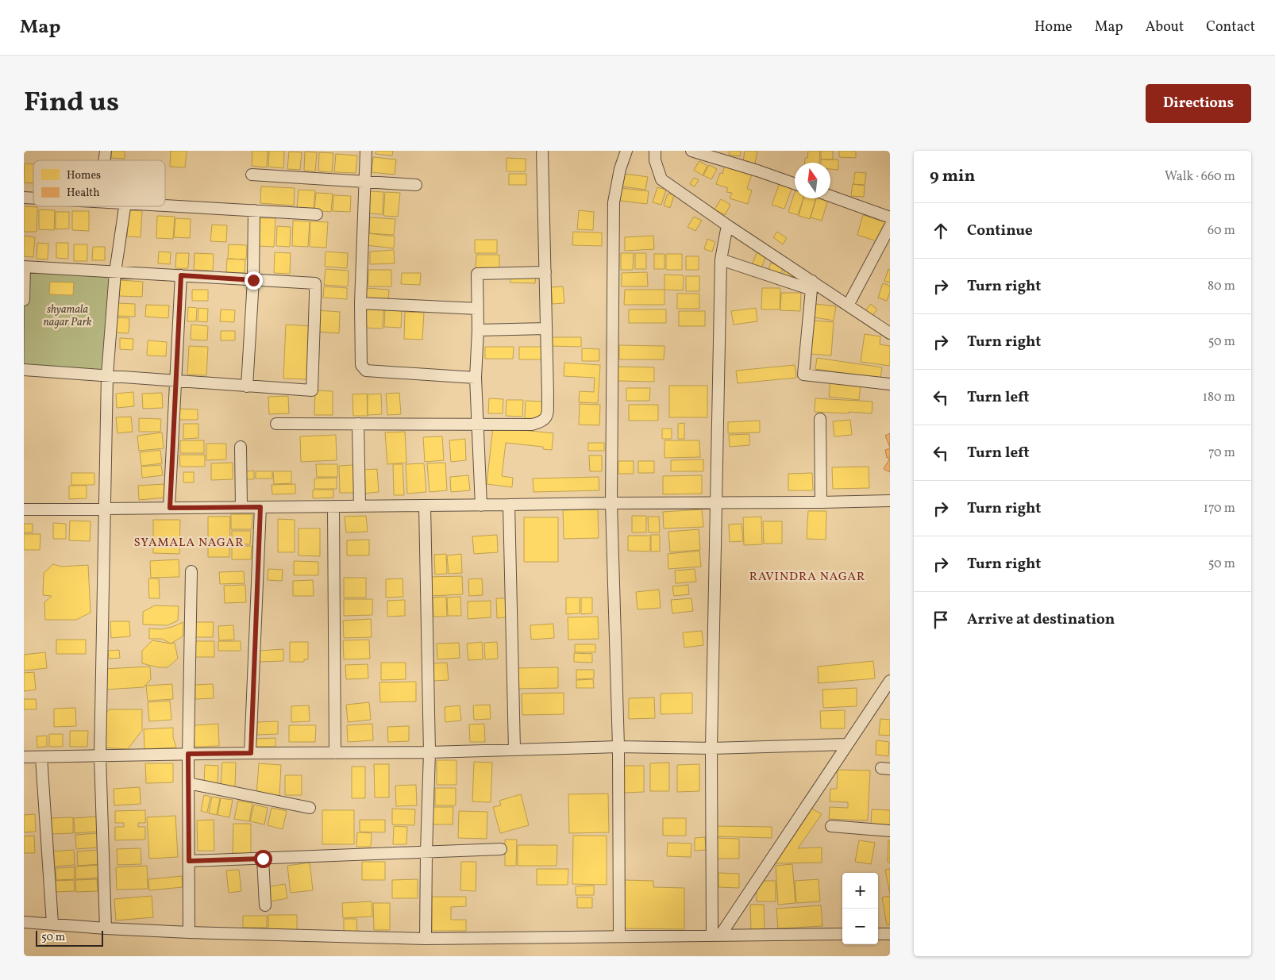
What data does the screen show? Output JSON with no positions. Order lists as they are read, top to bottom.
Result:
{
  "districts": ["SYAMALA NAGAR", "RAVINDRA NAGAR"],
  "parks": ["shyamala nagar Park"],
  "legend": ["Homes", "Health"],
  "scale_bar": "50 m",
  "north": "top",
  "page": {
    "header": "Map",
    "nav": [
      "Home",
      "Map",
      "About",
      "Contact"
    ],
    "title": "Find us",
    "buttons": "Directions",
    "heading": ["9 min", "Walk · 660 m"],
    "list": [
      ["Continue", "60 m"],
      ["Turn right", "80 m"],
      ["Turn right", "50 m"],
      ["Turn left", "180 m"],
      ["Turn left", "70 m"],
      ["Turn right", "170 m"],
      ["Turn right", "50 m"],
      "Arrive at destination"
    ],
    "map_buttons": ["+", "−"],
    "scale": "50 m"
  }
}
